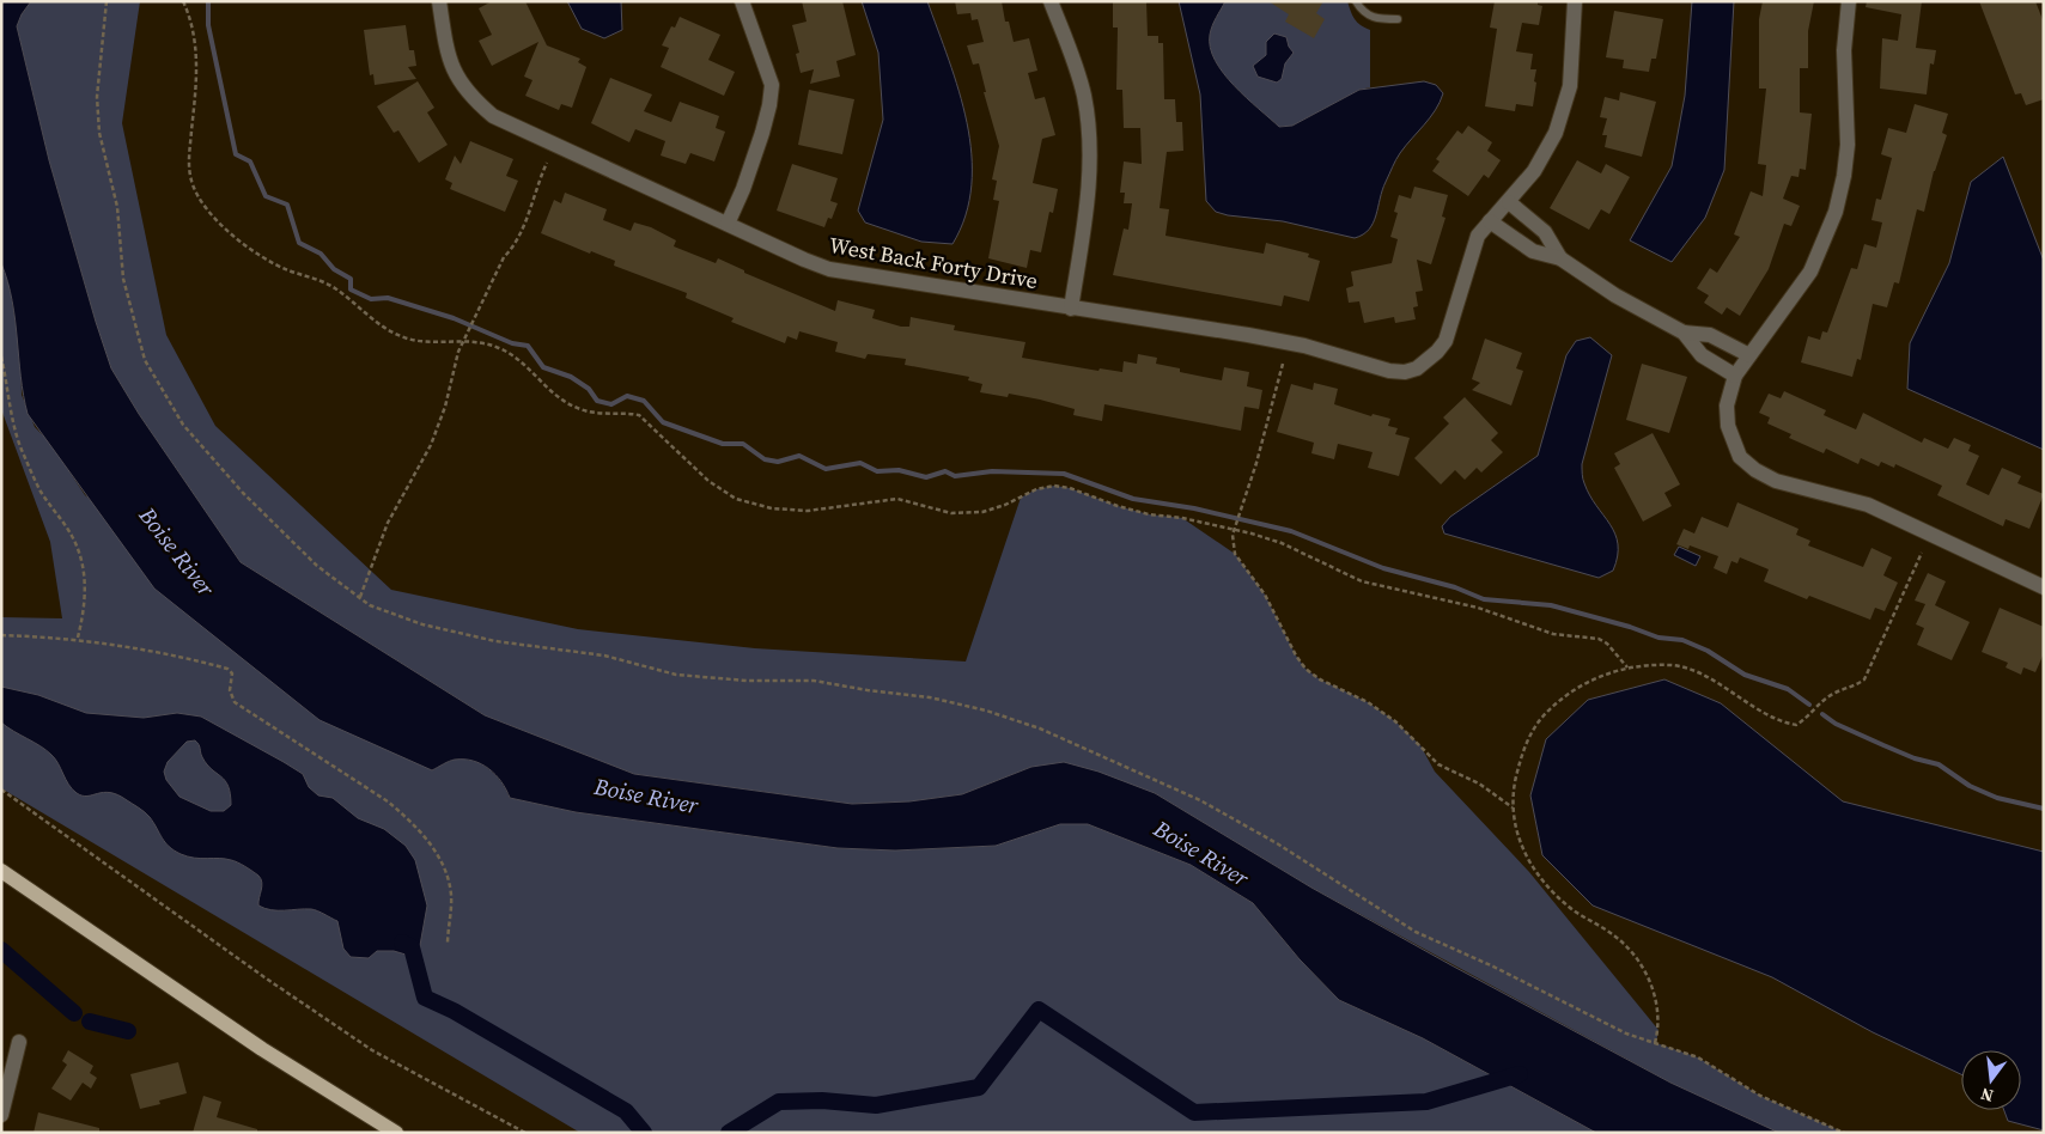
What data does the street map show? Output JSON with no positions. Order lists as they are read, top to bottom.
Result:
{
  "streets": {
    "street": ["West Back Forty Drive"]
  },
  "water": ["Boise River"],
  "north": "bottom"
}
